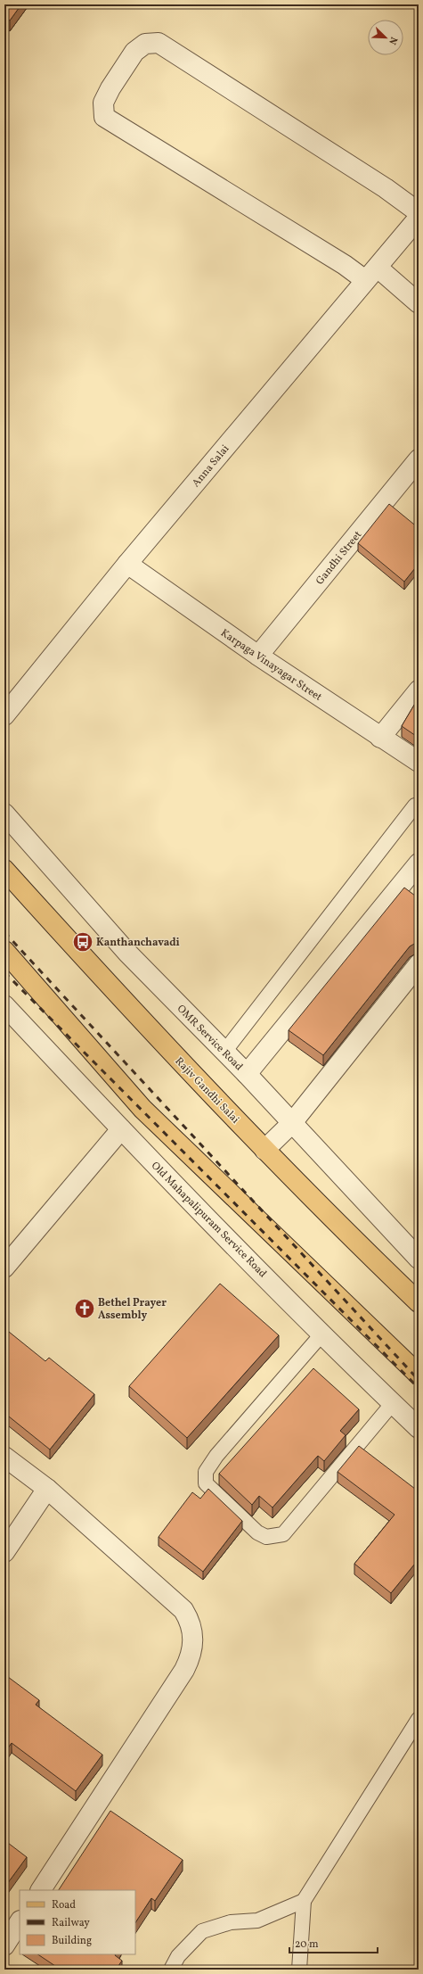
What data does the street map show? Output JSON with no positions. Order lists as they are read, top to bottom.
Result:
{
  "streets": {
    "main road": ["Rajiv Gandhi Salai"],
    "street": [
      "Anna Salai",
      "Gandhi Street",
      "Karpaga Vinayagar Street",
      "OMR Service Road",
      "Old Mahapalipuram Service Road"
    ]
  },
  "crossings": [
    ["Anna Salai", "Karpaga Vinayagar Street"],
    ["Gandhi Street", "Karpaga Vinayagar Street"]
  ],
  "places": {
    "bus stop": ["Kanthanchavadi"],
    "church": ["Bethel Prayer Assembly"]
  },
  "legend": ["Road", "Railway", "Building"],
  "scale_bar": "20 m",
  "north": "bottom right"
}
